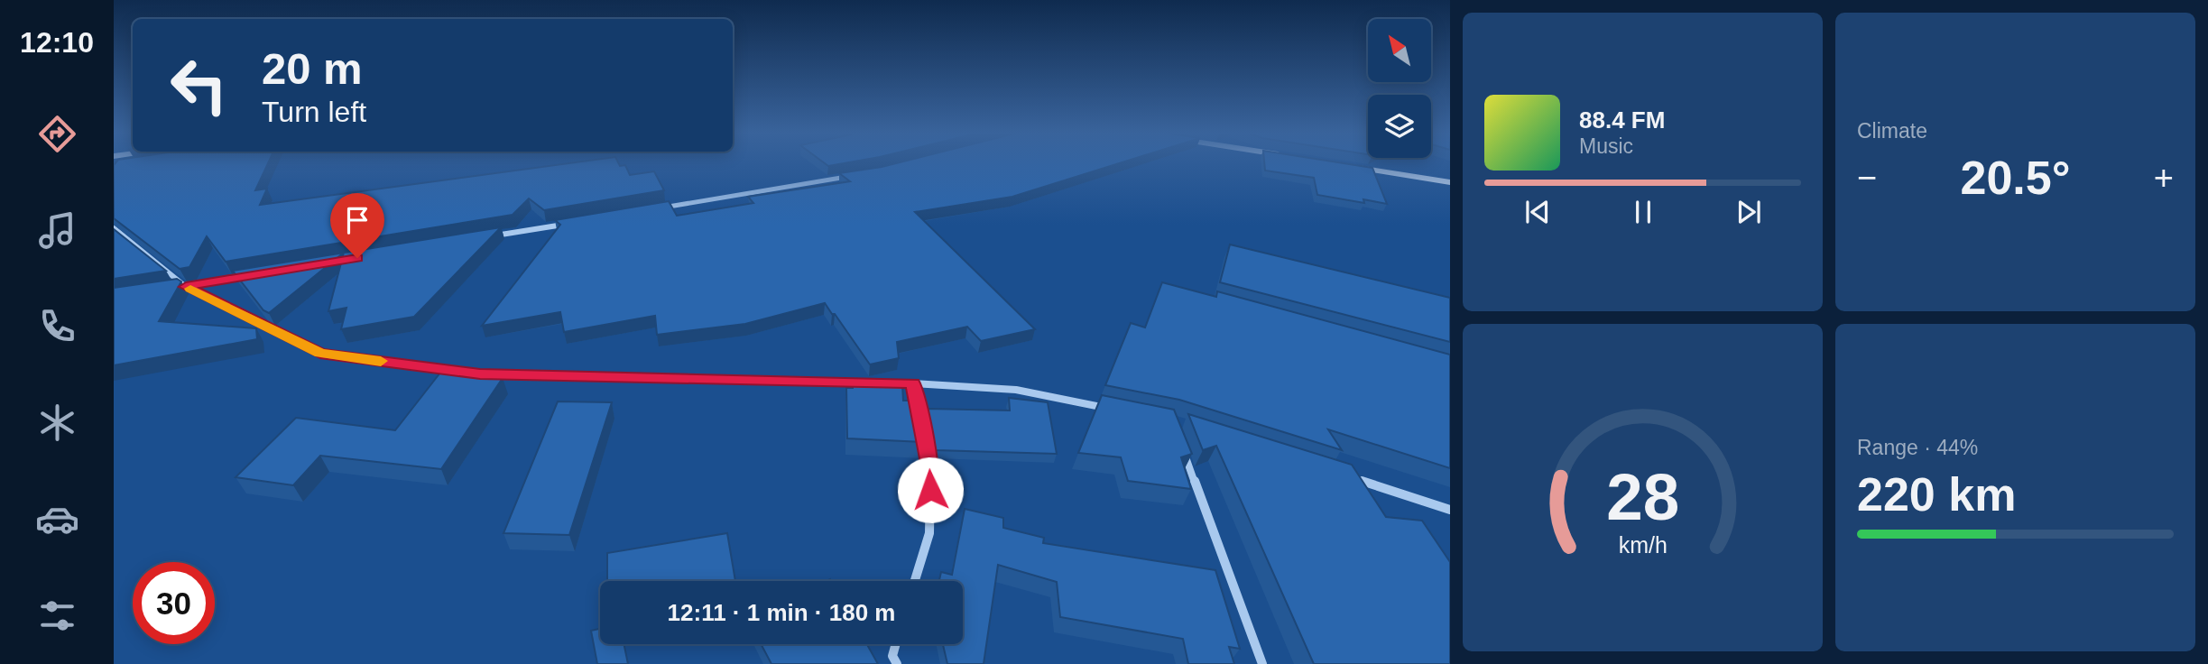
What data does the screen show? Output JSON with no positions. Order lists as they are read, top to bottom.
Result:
{
  "north": "top left",
  "page": {
    "tabs": "12:10",
    "tile": [
      "Climate",
      ["Range · 44%", "220 km"]
    ],
    "turn": ["20 m", "Turn left"],
    "song": ["88.4 FM", "Music"],
    "heat": ["−", "20.5°", "+"],
    "limit": "30",
    "trip": "12:11 · 1 min · 180 m",
    "gauge": ["28", "km/h"]
  }
}
